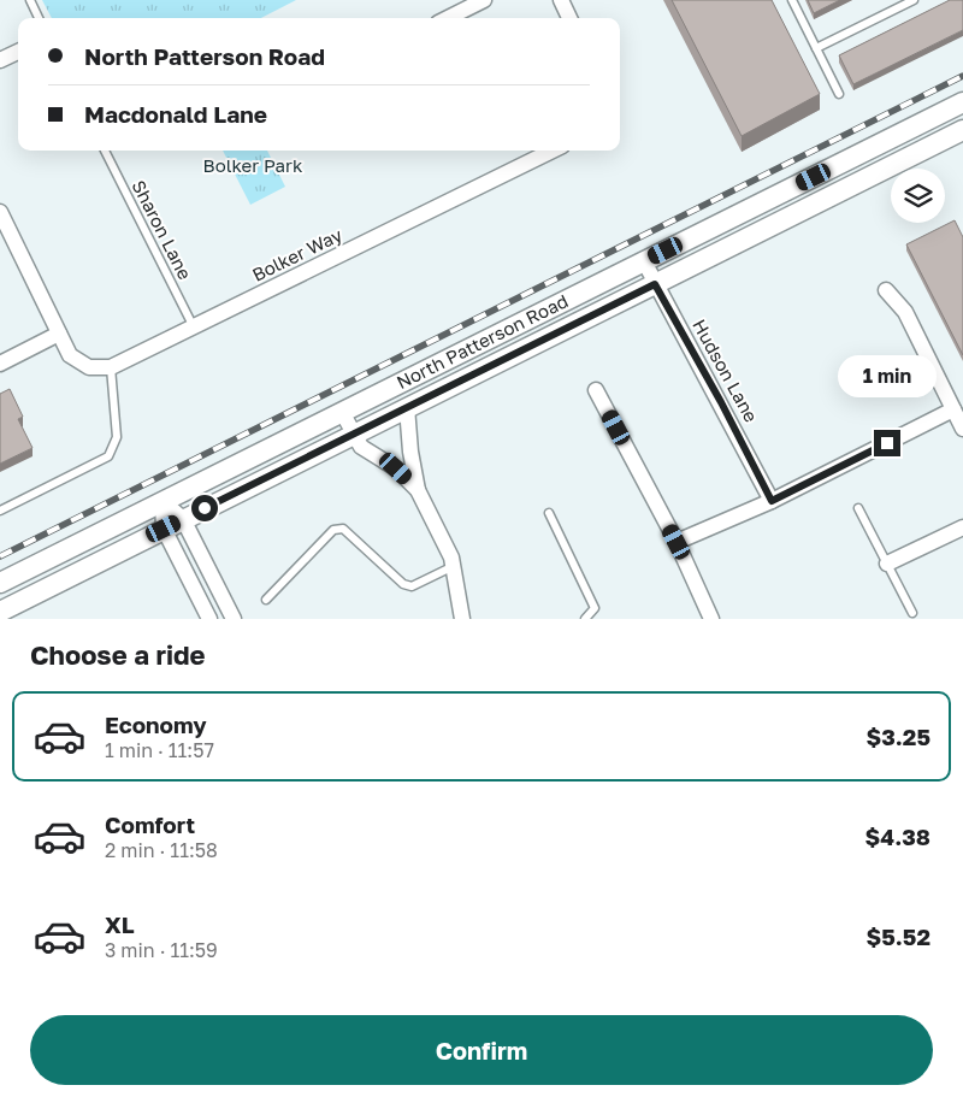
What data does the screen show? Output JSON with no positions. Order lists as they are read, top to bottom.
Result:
{
  "streets": {
    "street": ["Bolker Way", "North Patterson Road", "Hudson Lane"],
    "lane": ["Sharon Lane"]
  },
  "crossings": [
    ["Sharon Lane", "Bolker Way"],
    ["North Patterson Road", "Hudson Lane"]
  ],
  "parks": ["Bolker Park"],
  "page": {
    "banner": ["North Patterson Road", "Macdonald Lane"],
    "bubble": "1 min",
    "heading": "Choose a ride",
    "list": [
      {
        "name": "Economy",
        "note": "1 min · 11:57",
        "value": "$3.25"
      },
      {
        "name": "Comfort",
        "note": "2 min · 11:58",
        "value": "$4.38"
      },
      {
        "name": "XL",
        "note": "3 min · 11:59",
        "value": "$5.52"
      }
    ],
    "buttons": "Confirm"
  }
}
